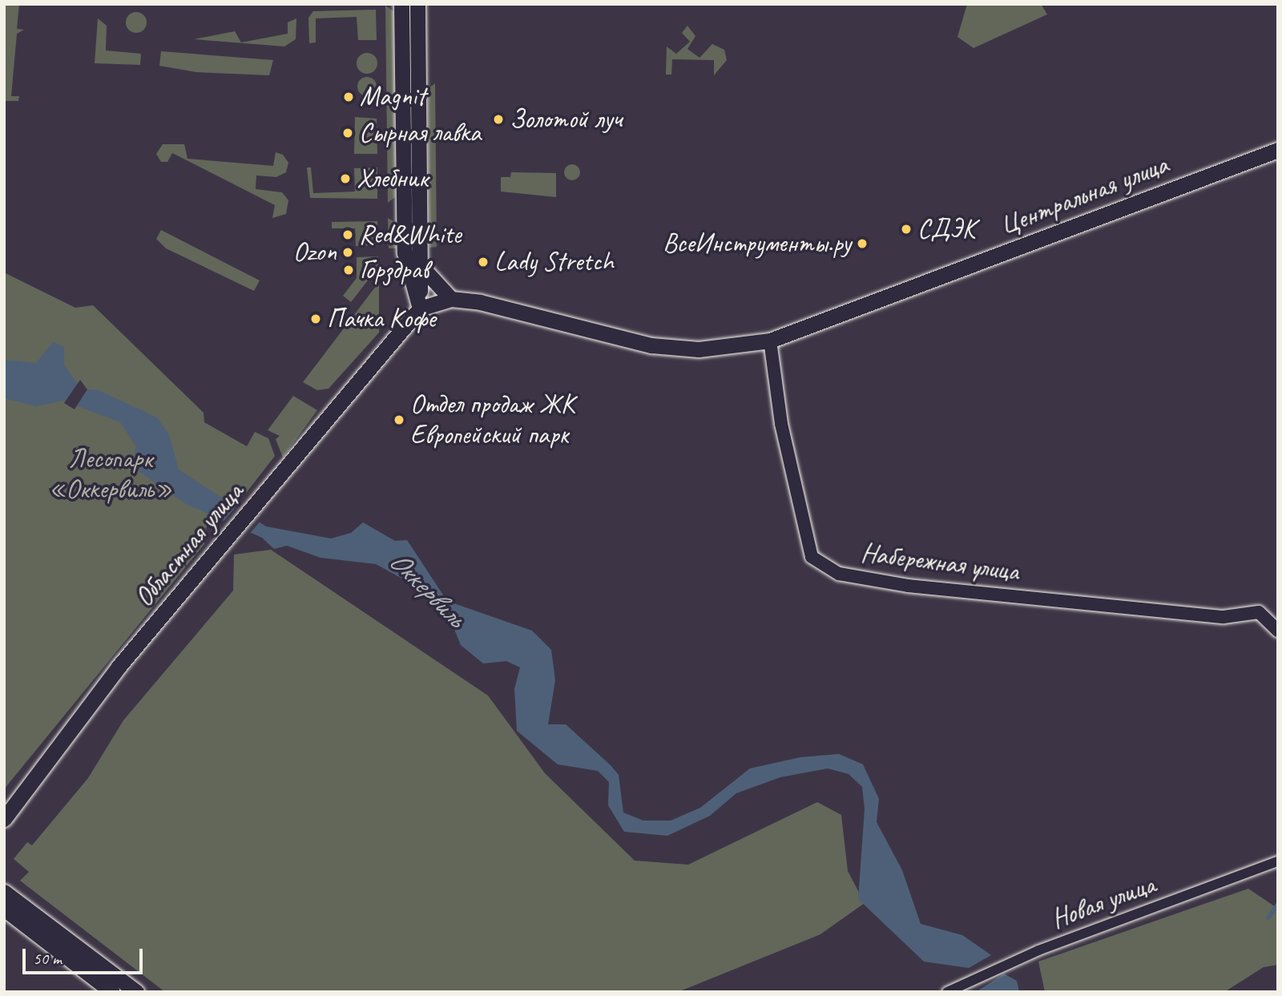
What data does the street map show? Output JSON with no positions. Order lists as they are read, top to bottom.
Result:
{
  "streets": {
    "street": [
      "Центральная улица",
      "Областная улица",
      "Набережная улица",
      "Новая улица"
    ]
  },
  "crossings": [
    ["Центральная улица", "Набережная улица"]
  ],
  "water": ["Оккервиль"],
  "parks": ["Лесопарк «Оккервиль»"],
  "places": [
    "Magnit",
    "Золотой луч",
    "Сырная лавка",
    "Хлебник",
    "СДЭК",
    "Red&White",
    "ВсеИнструменты.ру",
    "Ozon",
    "Lady Stretch",
    "Горздрав",
    "Пачка Кофе",
    "Отдел продаж ЖК Европейский парк"
  ],
  "scale_bar": "50 m"
}
